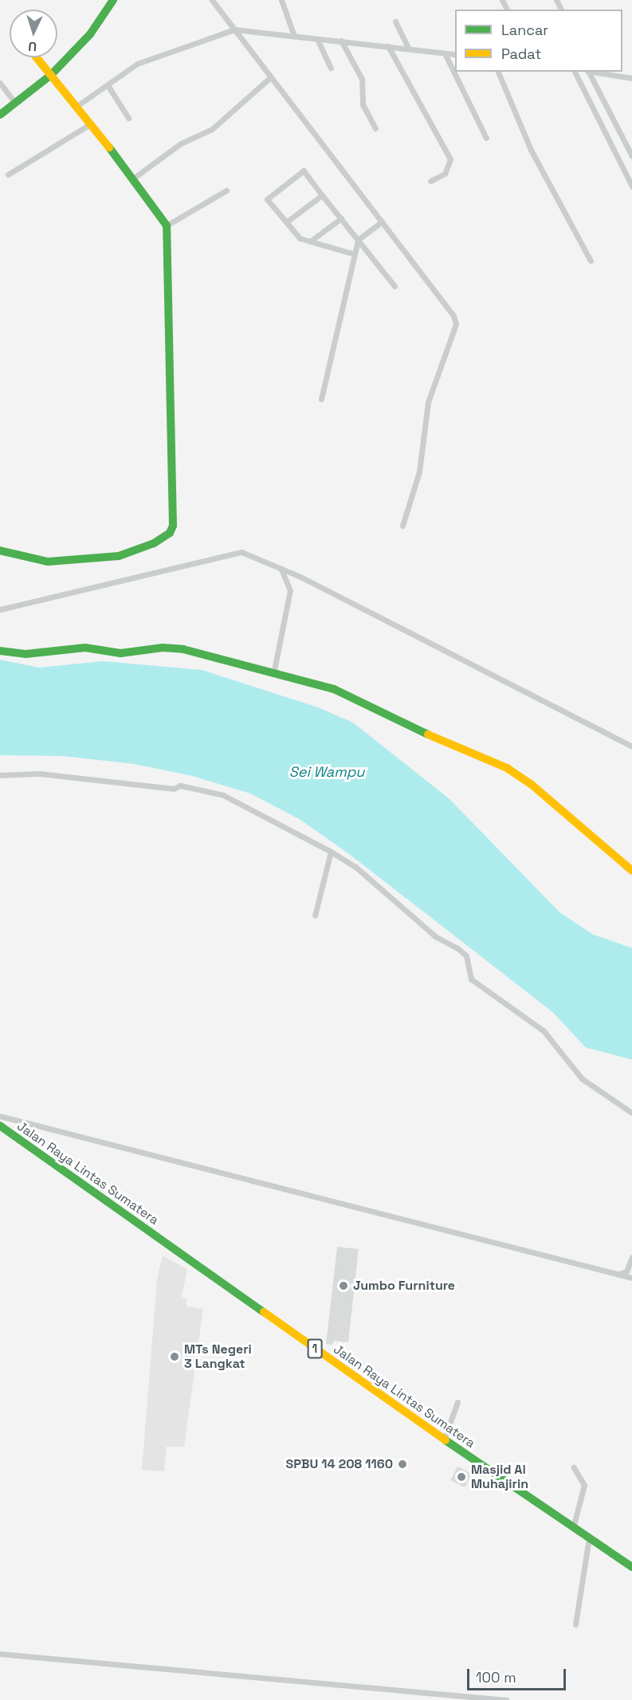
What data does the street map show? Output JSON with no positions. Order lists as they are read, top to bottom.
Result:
{
  "streets": {
    "main road": ["Jalan Raya Lintas Sumatera", "1"]
  },
  "water": ["Sei Wampu"],
  "places": [
    "Jumbo Furniture",
    "MTs Negeri 3 Langkat",
    "SPBU 14 208 1160",
    "Masjid Al Muhajirin"
  ],
  "legend": ["Lancar", "Padat"],
  "scale_bar": "100 m",
  "north": "bottom"
}
